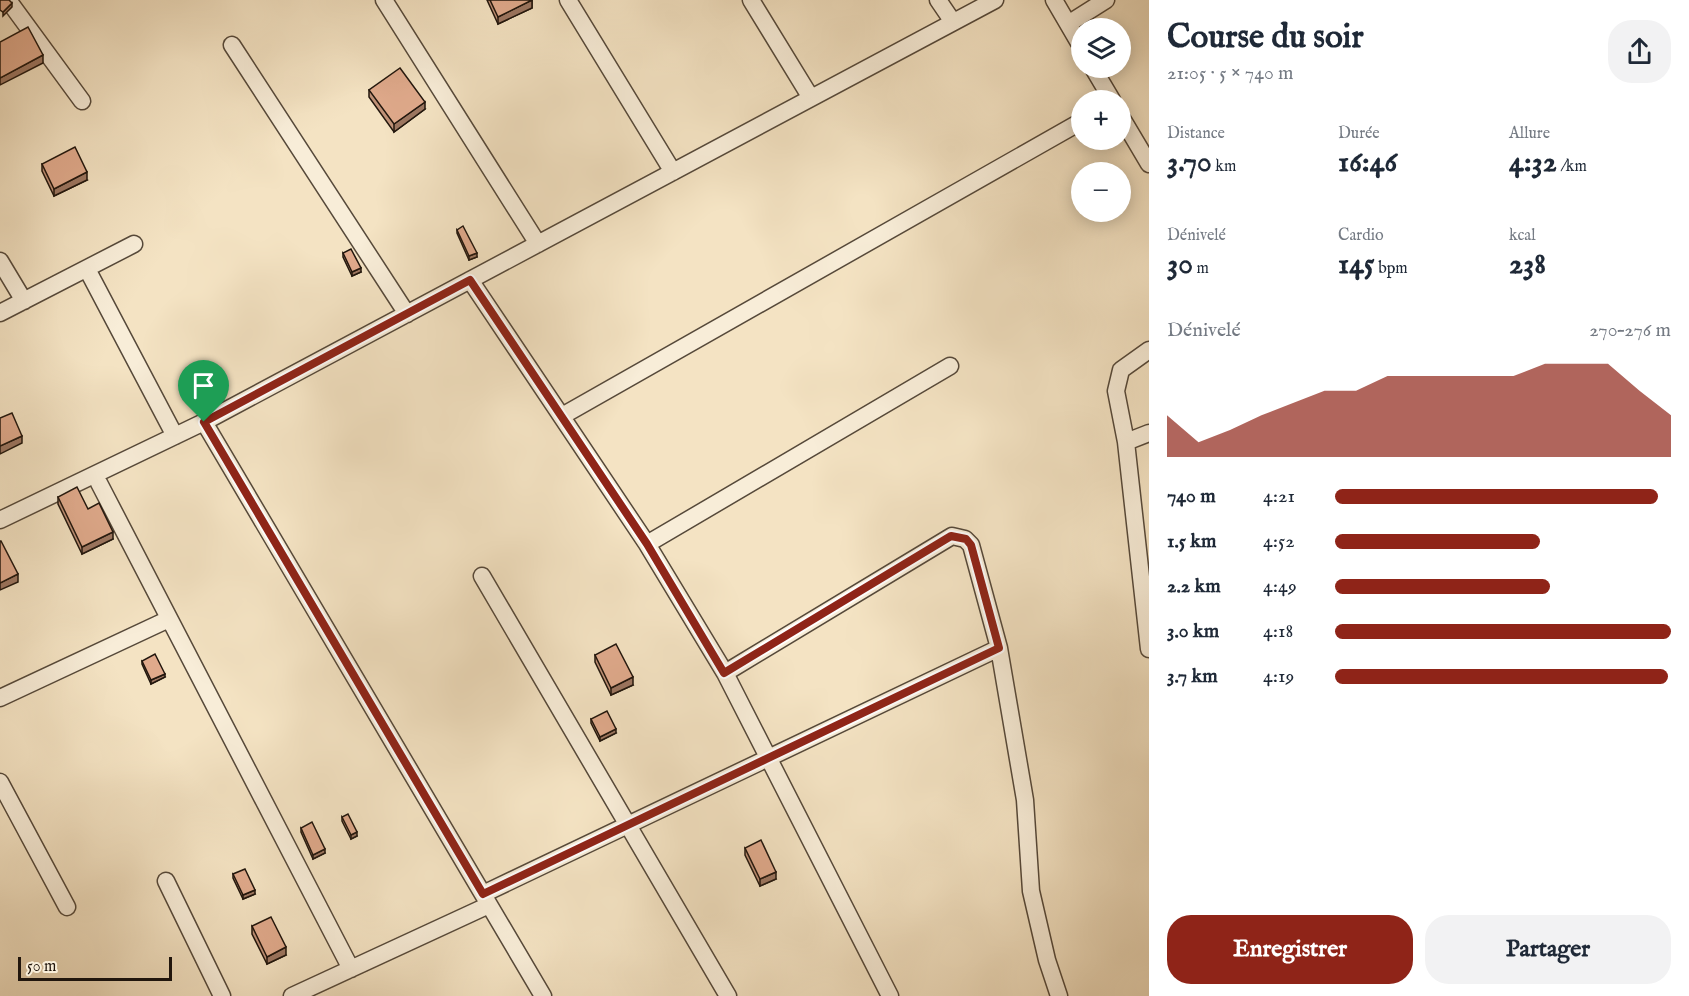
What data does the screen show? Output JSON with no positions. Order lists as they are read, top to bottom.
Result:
{
  "scale_bar": "50 m",
  "page": {
    "heading": ["Course du soir", "21:05 · 5 × 740 m"],
    "map_buttons": ["+", "−"],
    "stats": [
      ["Distance", "3.70 km"],
      ["Durée", "16:46"],
      ["Allure", "4:32 /km"],
      ["Dénivelé", "30 m"],
      ["Cardio", "145 bpm"],
      ["kcal", "238"]
    ],
    "chart": ["Dénivelé", "270–276 m"],
    "list": [
      {
        "name": "740 m",
        "note": "4:21"
      },
      {
        "name": "1.5 km",
        "note": "4:52"
      },
      {
        "name": "2.2 km",
        "note": "4:49"
      },
      {
        "name": "3.0 km",
        "note": "4:18"
      },
      {
        "name": "3.7 km",
        "note": "4:19"
      }
    ],
    "buttons": ["Enregistrer", "Partager"],
    "scale": "50 m"
  }
}
